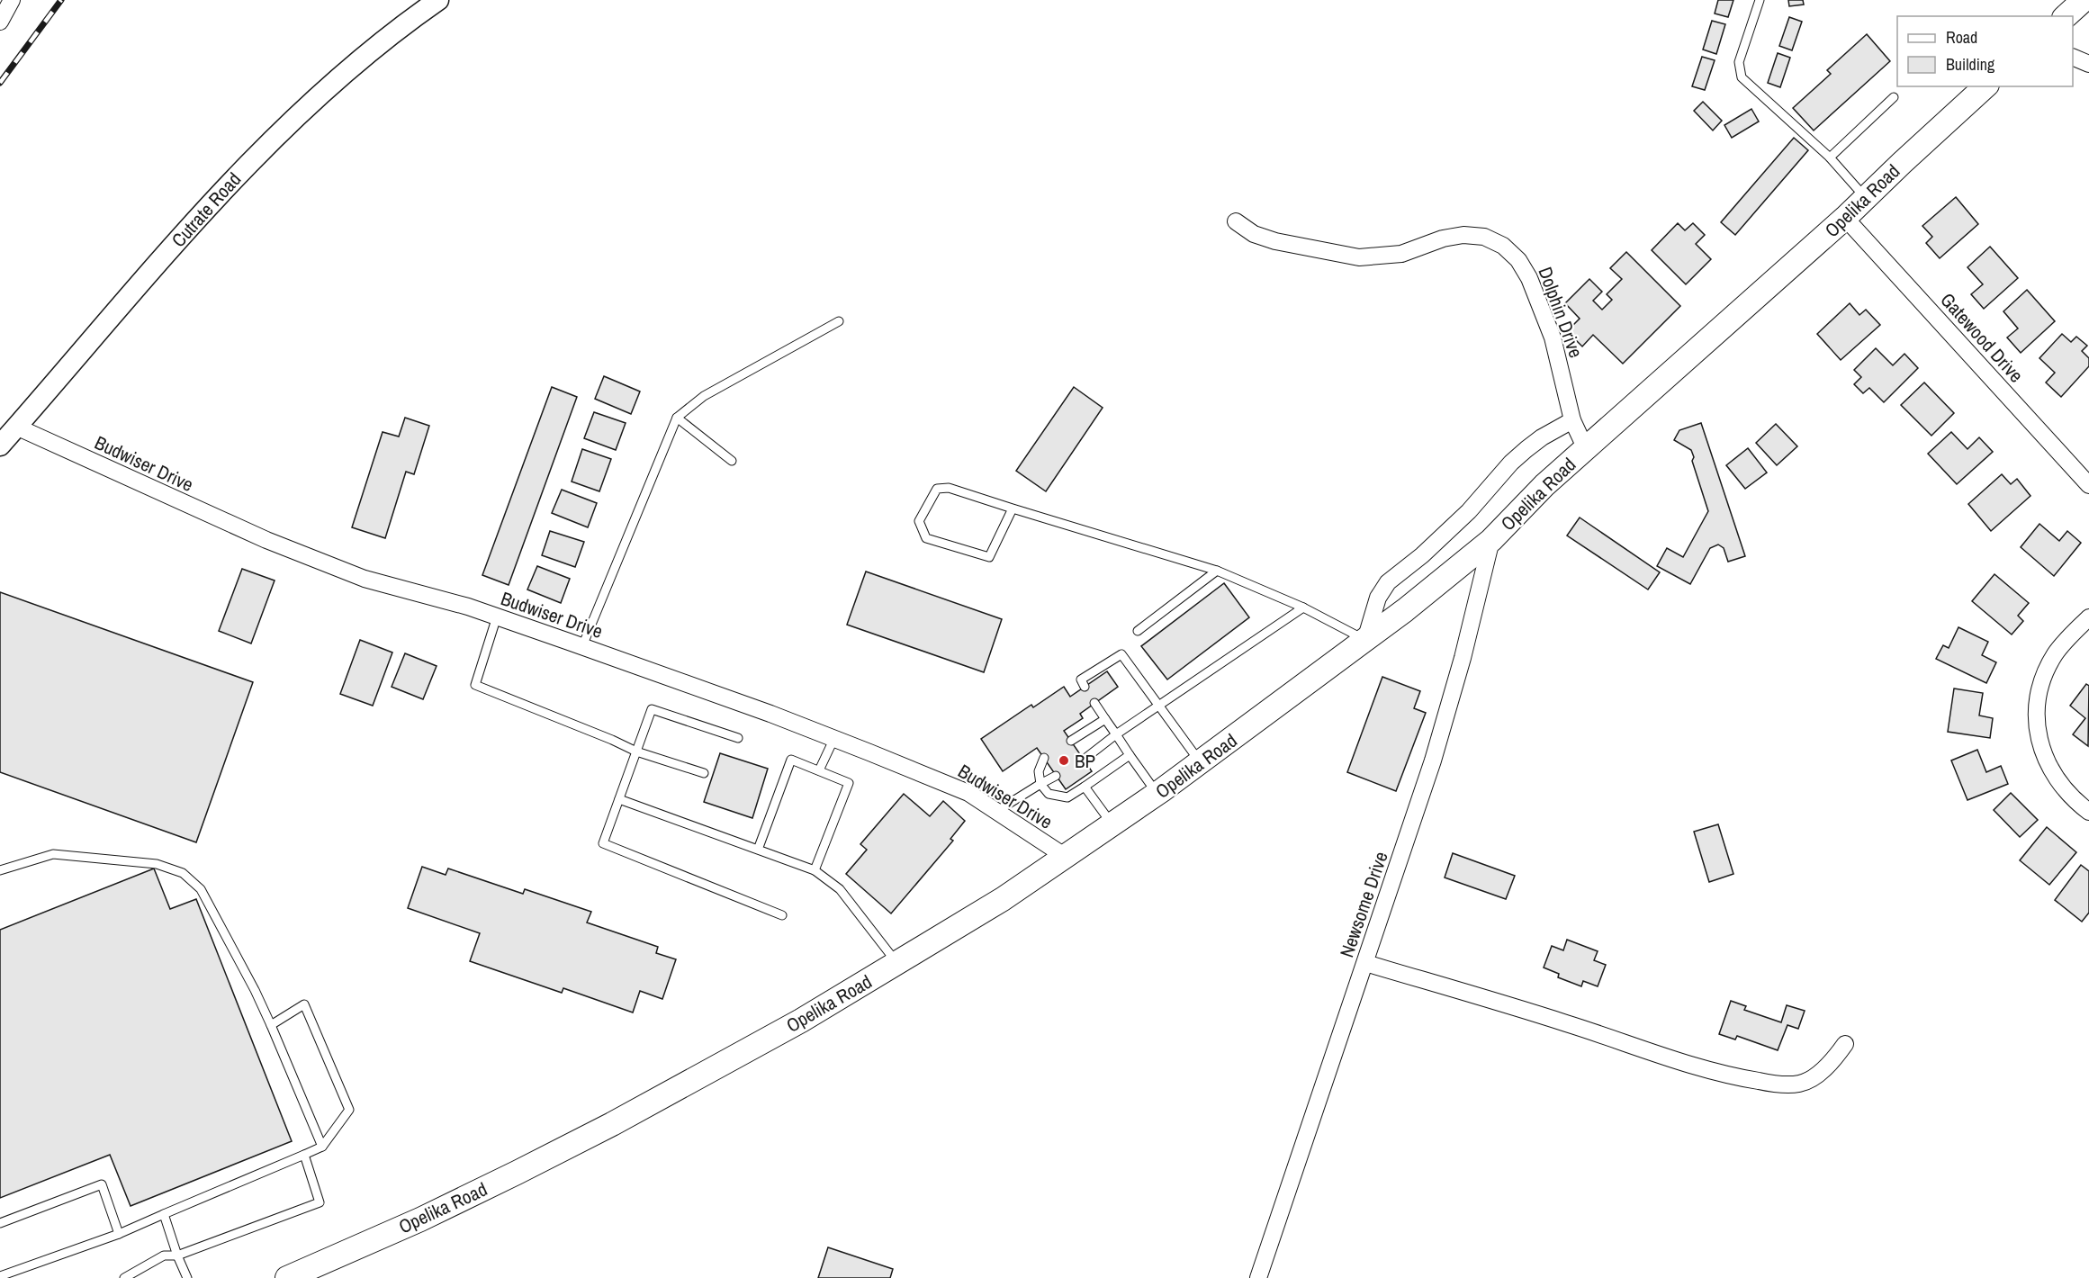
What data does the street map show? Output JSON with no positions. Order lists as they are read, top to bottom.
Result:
{
  "streets": {
    "main road": ["Opelika Road"],
    "street": [
      "Cutrate Road",
      "Dolphin Drive",
      "Gatewood Drive",
      "Budwiser Drive",
      "Newsome Drive"
    ]
  },
  "crossings": [
    ["Opelika Road", "Dolphin Drive"],
    ["Opelika Road", "Gatewood Drive"],
    ["Opelika Road", "Budwiser Drive"],
    ["Opelika Road", "Newsome Drive"],
    ["Cutrate Road", "Budwiser Drive"]
  ],
  "places": ["BP"],
  "legend": ["Road", "Building"]
}
